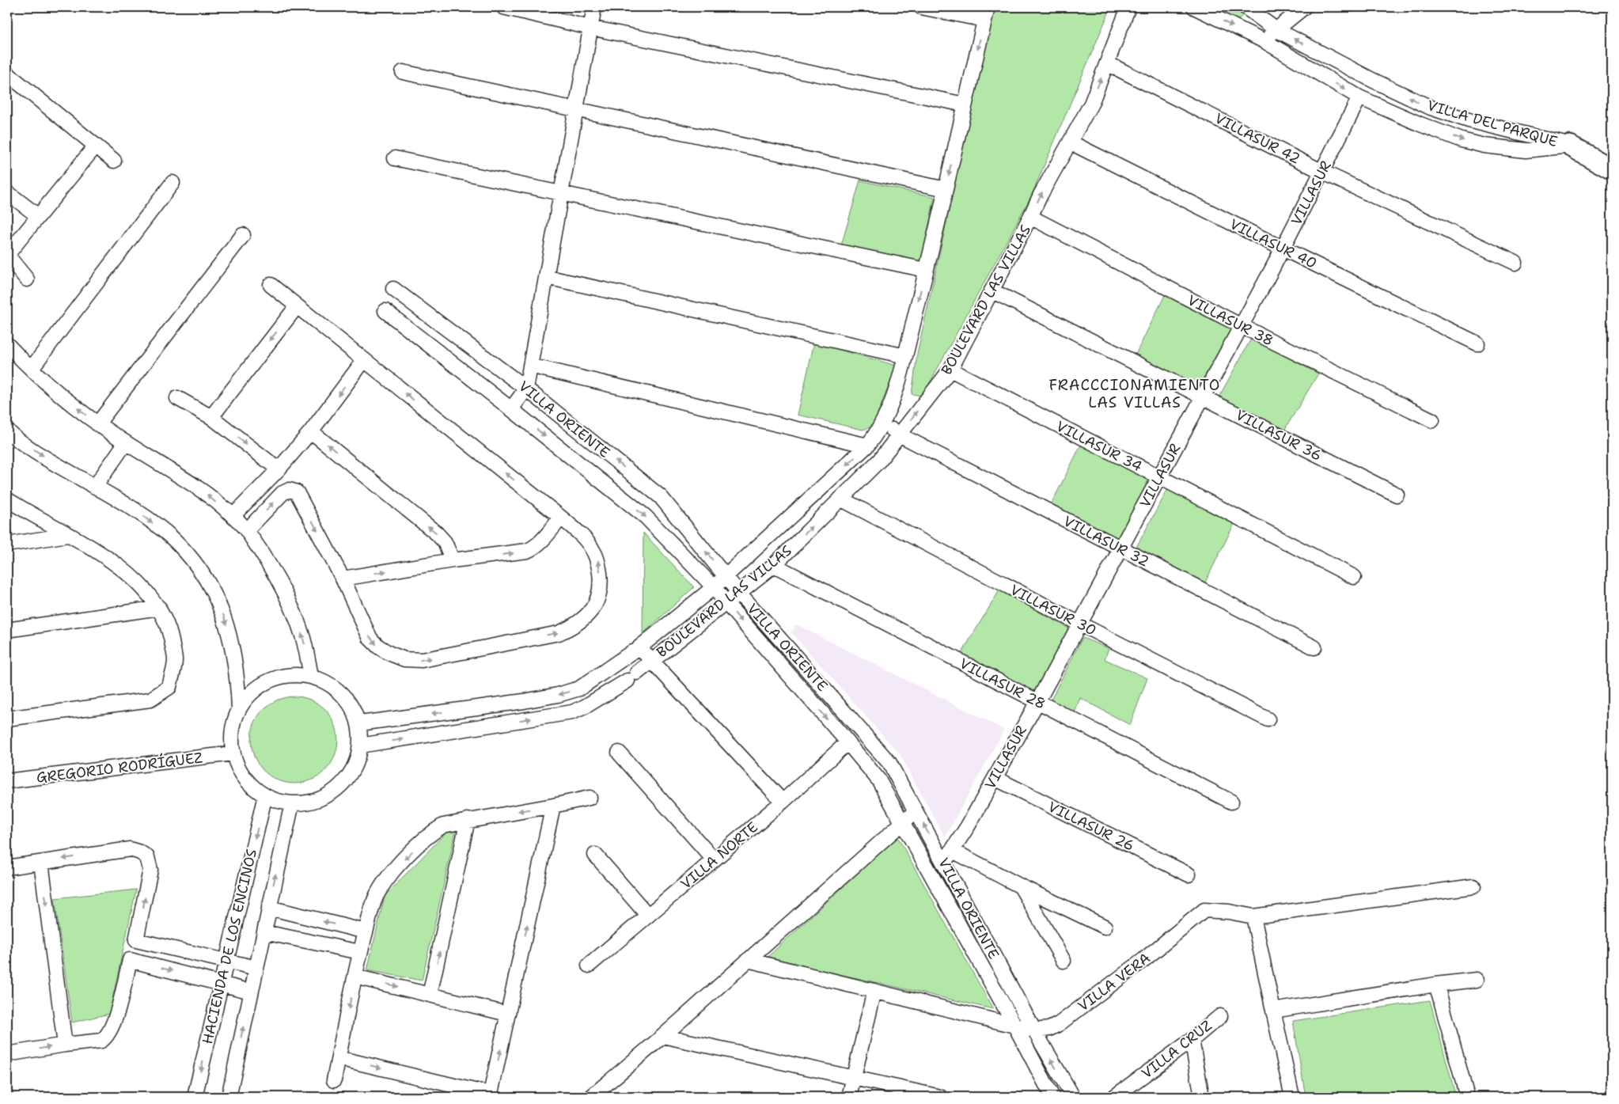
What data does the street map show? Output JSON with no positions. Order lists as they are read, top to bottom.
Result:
{
  "streets": {
    "street": [
      "VILLA DEL PARQUE",
      "VILLASUR 42",
      "VILLASUR",
      "VILLASUR 40",
      "BOULEVARD LAS VILLAS",
      "VILLASUR 38",
      "VILLA ORIENTE",
      "VILLASUR 36",
      "VILLASUR 34",
      "VILLASUR 32",
      "VILLASUR 30",
      "VILLASUR 28",
      "GREGORIO RODRÍGUEZ",
      "VILLASUR 26",
      "VILLA NORTE",
      "HACIENDA DE LOS ENCINOS",
      "VILLA VERA",
      "VILLA CRUZ"
    ]
  },
  "crossings": [
    ["VILLA DEL PARQUE", "VILLASUR"],
    ["VILLASUR 42", "VILLASUR"],
    ["VILLASUR 42", "BOULEVARD LAS VILLAS"],
    ["VILLASUR", "VILLASUR 40"],
    ["VILLASUR", "VILLASUR 38"],
    ["VILLASUR", "VILLA ORIENTE"],
    ["VILLASUR", "VILLASUR 36"],
    ["VILLASUR", "VILLASUR 34"],
    ["VILLASUR", "VILLASUR 32"],
    ["VILLASUR", "VILLASUR 30"],
    ["VILLASUR", "VILLASUR 28"],
    ["VILLASUR", "VILLASUR 26"],
    ["VILLASUR 40", "BOULEVARD LAS VILLAS"],
    ["BOULEVARD LAS VILLAS", "VILLASUR 38"],
    ["BOULEVARD LAS VILLAS", "VILLA ORIENTE"],
    ["BOULEVARD LAS VILLAS", "VILLASUR 36"],
    ["BOULEVARD LAS VILLAS", "VILLASUR 34"],
    ["BOULEVARD LAS VILLAS", "VILLASUR 32"],
    ["BOULEVARD LAS VILLAS", "VILLASUR 30"],
    ["BOULEVARD LAS VILLAS", "VILLASUR 28"],
    ["BOULEVARD LAS VILLAS", "GREGORIO RODRÍGUEZ"],
    ["BOULEVARD LAS VILLAS", "HACIENDA DE LOS ENCINOS"],
    ["VILLA ORIENTE", "VILLA NORTE"],
    ["VILLA ORIENTE", "VILLA VERA"],
    ["GREGORIO RODRÍGUEZ", "HACIENDA DE LOS ENCINOS"]
  ],
  "districts": ["FRACCCIONAMIENTO LAS VILLAS"]
}
